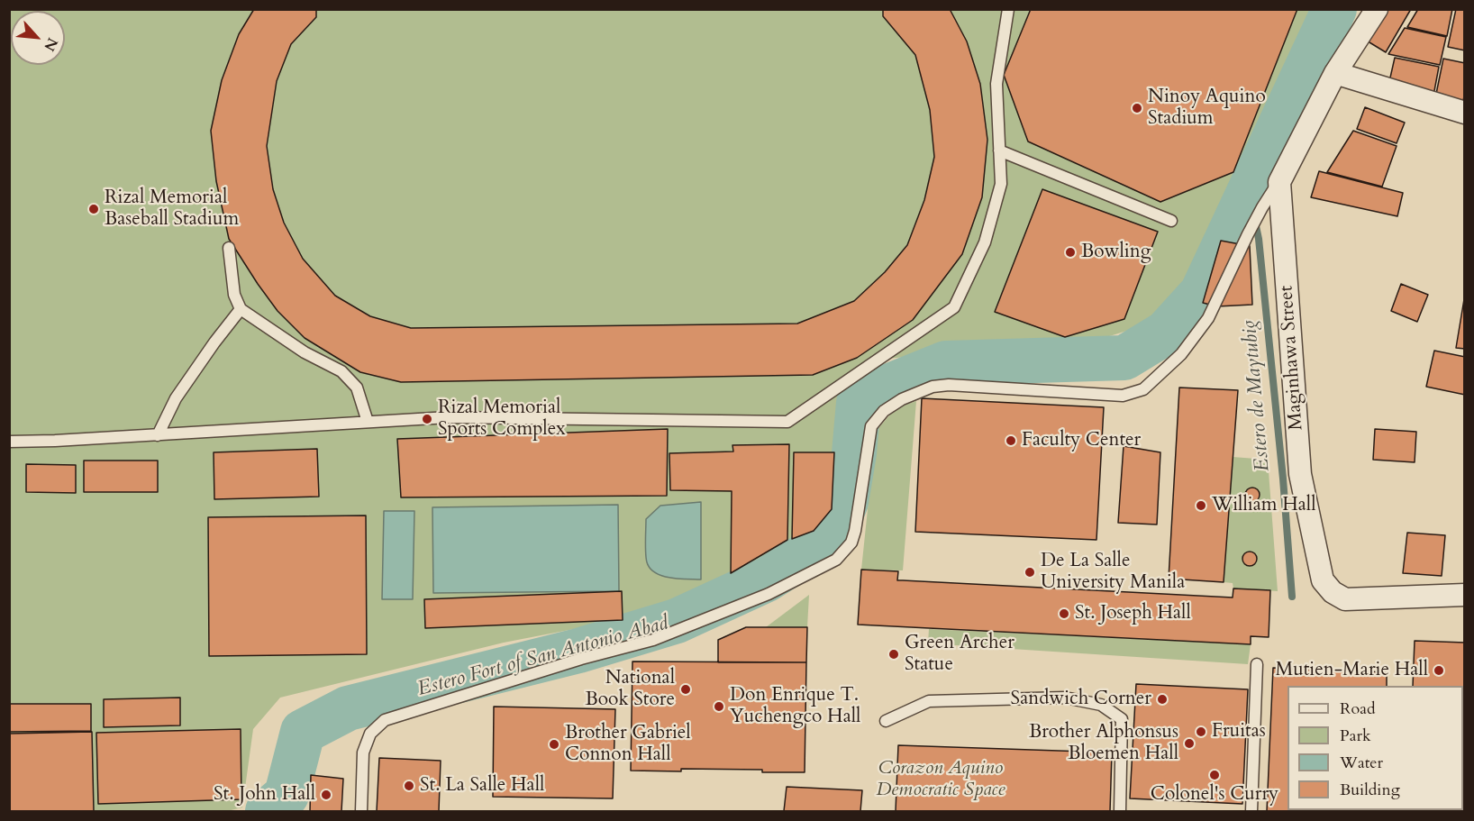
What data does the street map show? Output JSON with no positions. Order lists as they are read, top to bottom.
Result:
{
  "streets": {
    "street": ["Maginhawa Street"]
  },
  "water": ["Estero de Maytubig", "Estero Fort of San Antonio Abad"],
  "parks": ["Corazon Aquino Democratic Space"],
  "places": [
    "Ninoy Aquino Stadium",
    "Rizal Memorial Baseball Stadium",
    "Bowling",
    "Rizal Memorial Sports Complex",
    "Faculty Center",
    "William Hall",
    "De La Salle University Manila",
    "St. Joseph Hall",
    "Green Archer Statue",
    "Mutien-Marie Hall",
    "National Book Store",
    "Sandwich Corner",
    "Don Enrique T. Yuchengco Hall",
    "Fruitas",
    "Brother Alphonsus Bloemen Hall",
    "Brother Gabriel Connon Hall",
    "Colonel's Curry",
    "St. La Salle Hall",
    "St. John Hall"
  ],
  "legend": [
    "Road",
    "Park",
    "Water",
    "Building"
  ],
  "north": "bottom right"
}
